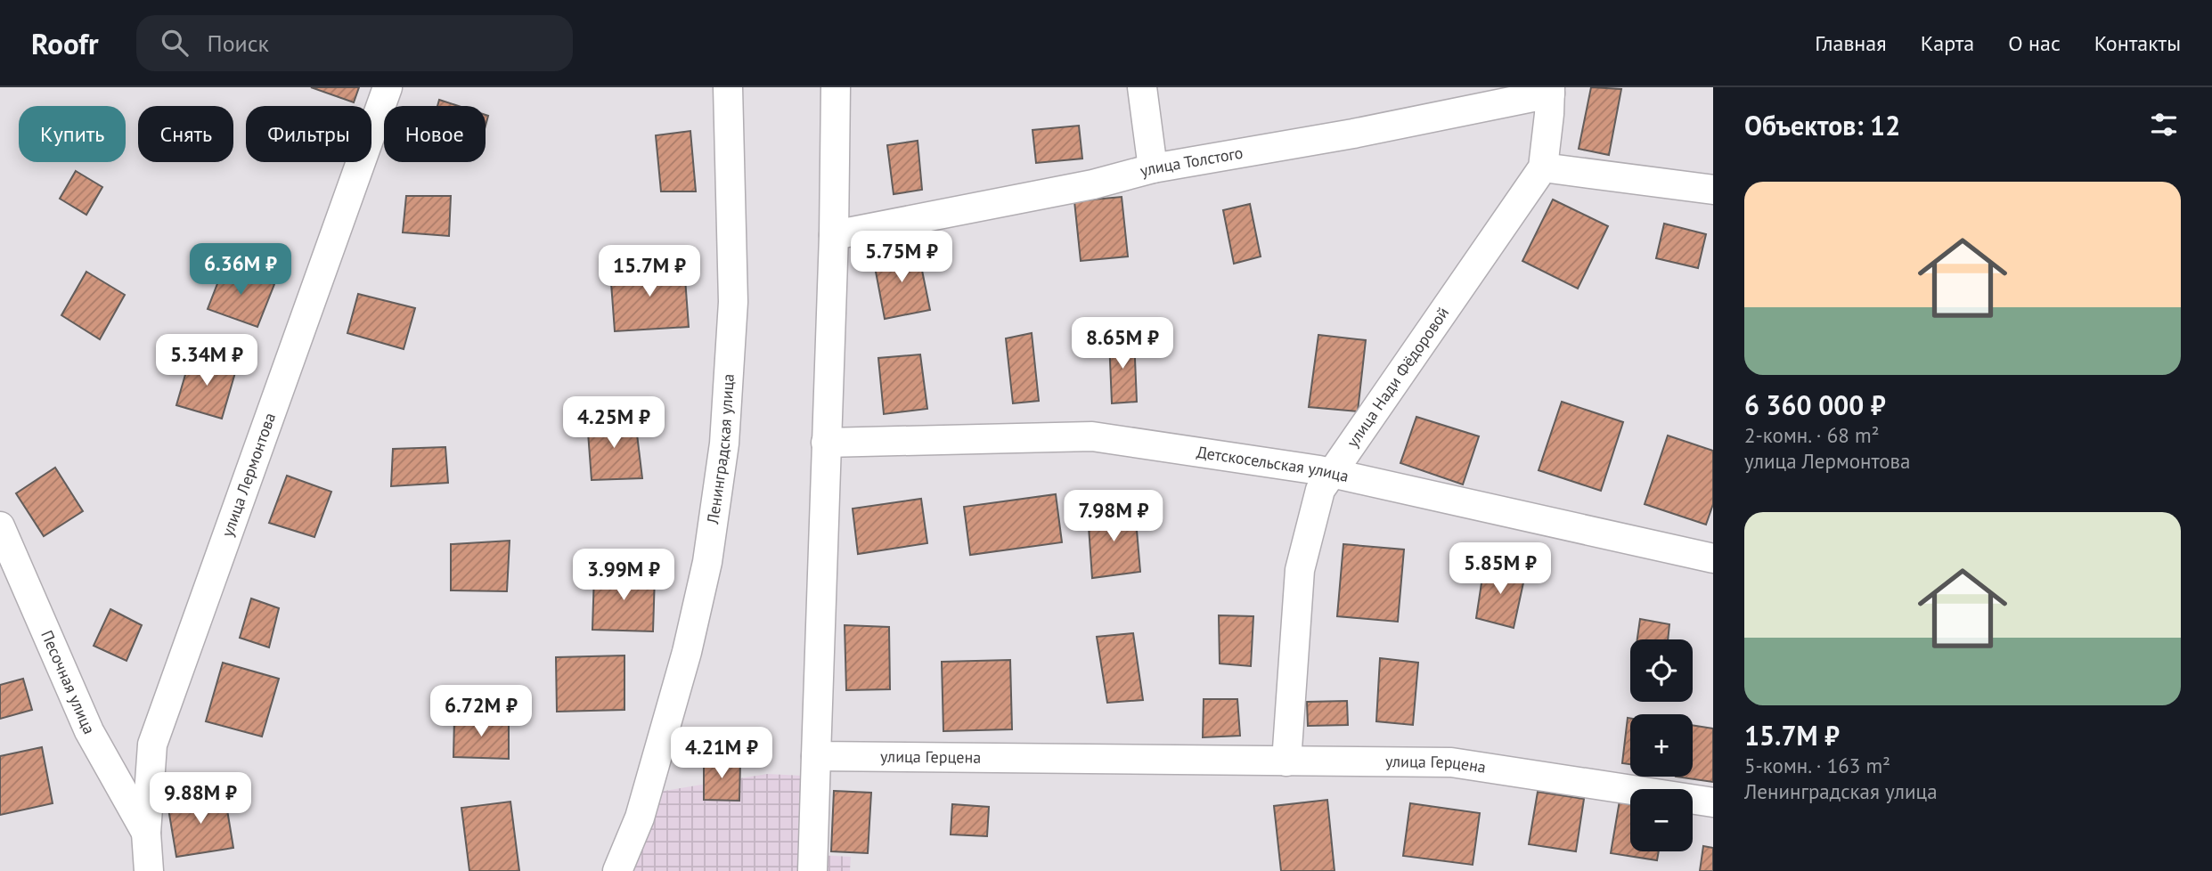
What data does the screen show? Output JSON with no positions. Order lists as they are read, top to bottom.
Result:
{
  "streets": {
    "street": [
      "улица Толстого",
      "улица Нади Фёдоровой",
      "Ленинградская улица",
      "Детскосельская улица",
      "улица Лермонтова",
      "Песочная улица",
      "улица Герцена"
    ]
  },
  "crossings": [
    ["улица Толстого", "улица Нади Фёдоровой"],
    ["улица Нади Фёдоровой", "Детскосельская улица"],
    ["улица Нади Фёдоровой", "улица Герцена"],
    ["улица Лермонтова", "Песочная улица"]
  ],
  "page": {
    "header": "Roofr",
    "search": "Поиск",
    "nav": [
      "Главная",
      "Карта",
      "О нас",
      "Контакты"
    ],
    "heading": "Объектов: 12",
    "chip": [
      "Купить",
      "Снять",
      "Фильтры",
      "Новое"
    ],
    "list": [
      {
        "name": "6 360 000 ₽",
        "note": "2-комн. · 68 m² · улица Лермонтова"
      },
      {
        "name": "15.7M ₽",
        "note": "5-комн. · 163 m² · Ленинградская улица"
      }
    ],
    "price": [
      "5.75M ₽",
      "6.36M ₽",
      "15.7M ₽",
      "8.65M ₽",
      "5.34M ₽",
      "4.25M ₽",
      "7.98M ₽",
      "5.85M ₽",
      "3.99M ₽",
      "6.72M ₽",
      "4.21M ₽",
      "9.88M ₽"
    ],
    "map_buttons": ["+", "−"]
  }
}
